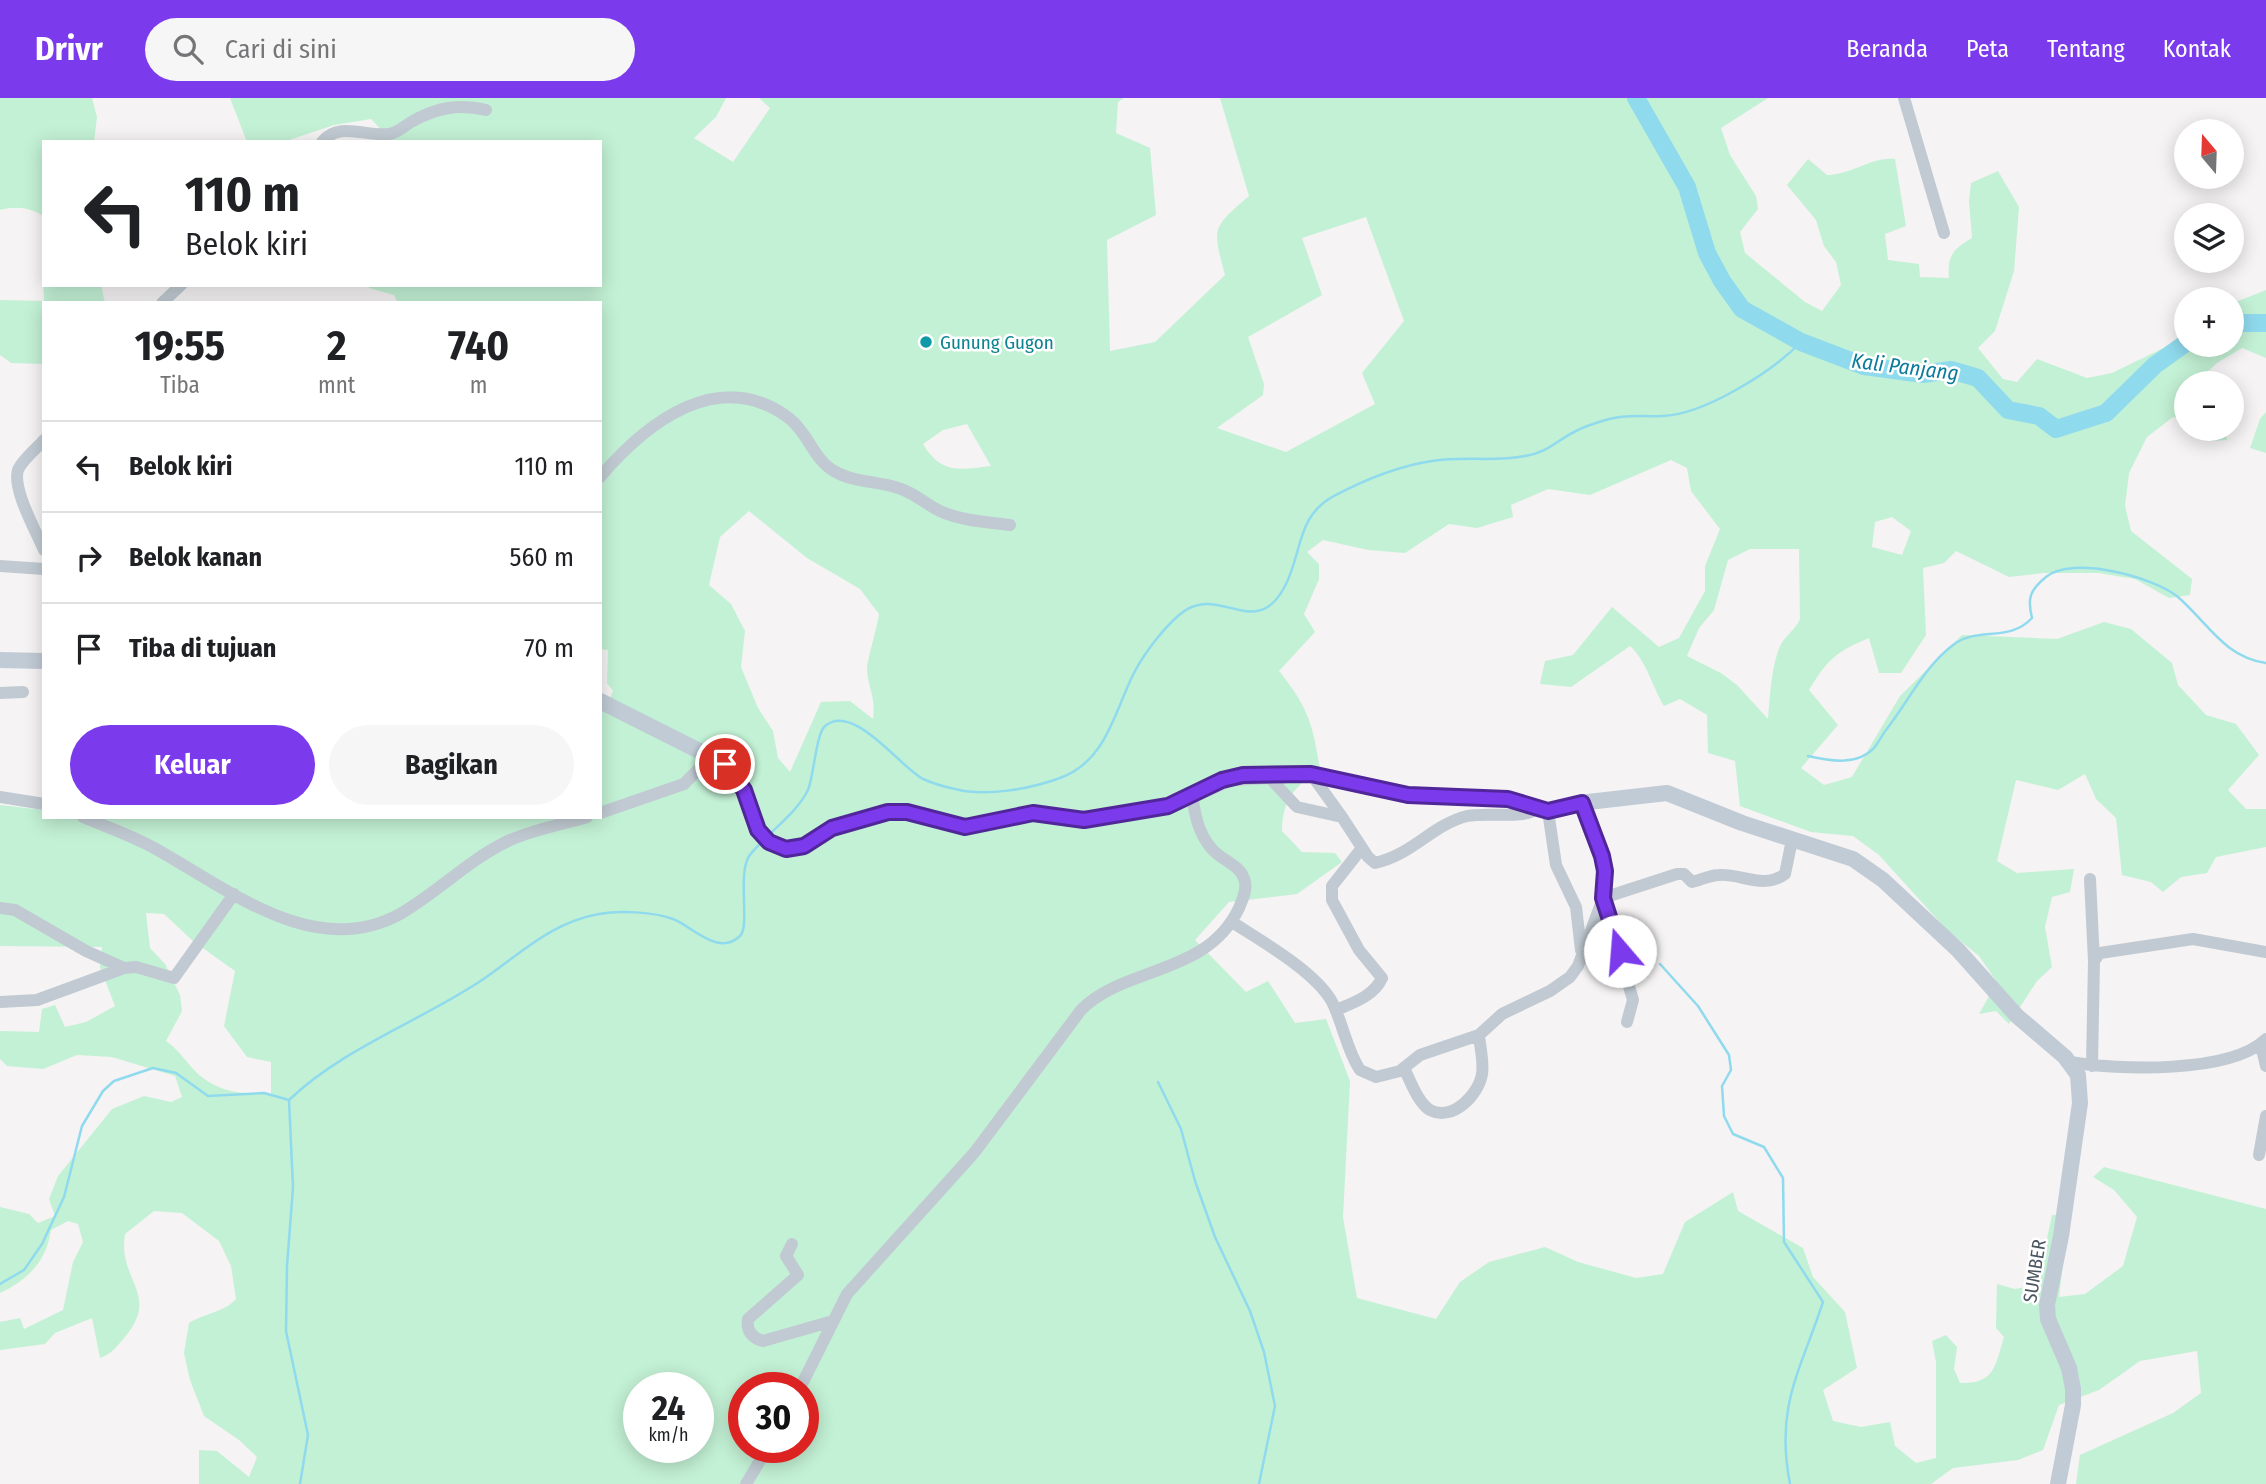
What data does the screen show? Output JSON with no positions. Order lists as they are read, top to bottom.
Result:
{
  "streets": {
    "street": ["SUMBER"]
  },
  "water": ["Kali Panjang"],
  "places": ["Gunung Gugon"],
  "north": "top",
  "page": {
    "header": "Drivr",
    "search": "Cari di sini",
    "nav": [
      "Beranda",
      "Peta",
      "Tentang",
      "Kontak"
    ],
    "map_buttons": ["+", "−"],
    "turn": ["110 m", "Belok kiri"],
    "eta": [
      "19:55",
      "Tiba",
      "2",
      "mnt",
      "740",
      "m"
    ],
    "list": [
      {
        "name": "Belok kiri",
        "value": "110 m"
      },
      {
        "name": "Belok kanan",
        "value": "560 m"
      },
      {
        "name": "Tiba di tujuan",
        "value": "70 m"
      }
    ],
    "buttons": ["Keluar", "Bagikan"],
    "speed": "24 km/h",
    "limit": "30"
  }
}
